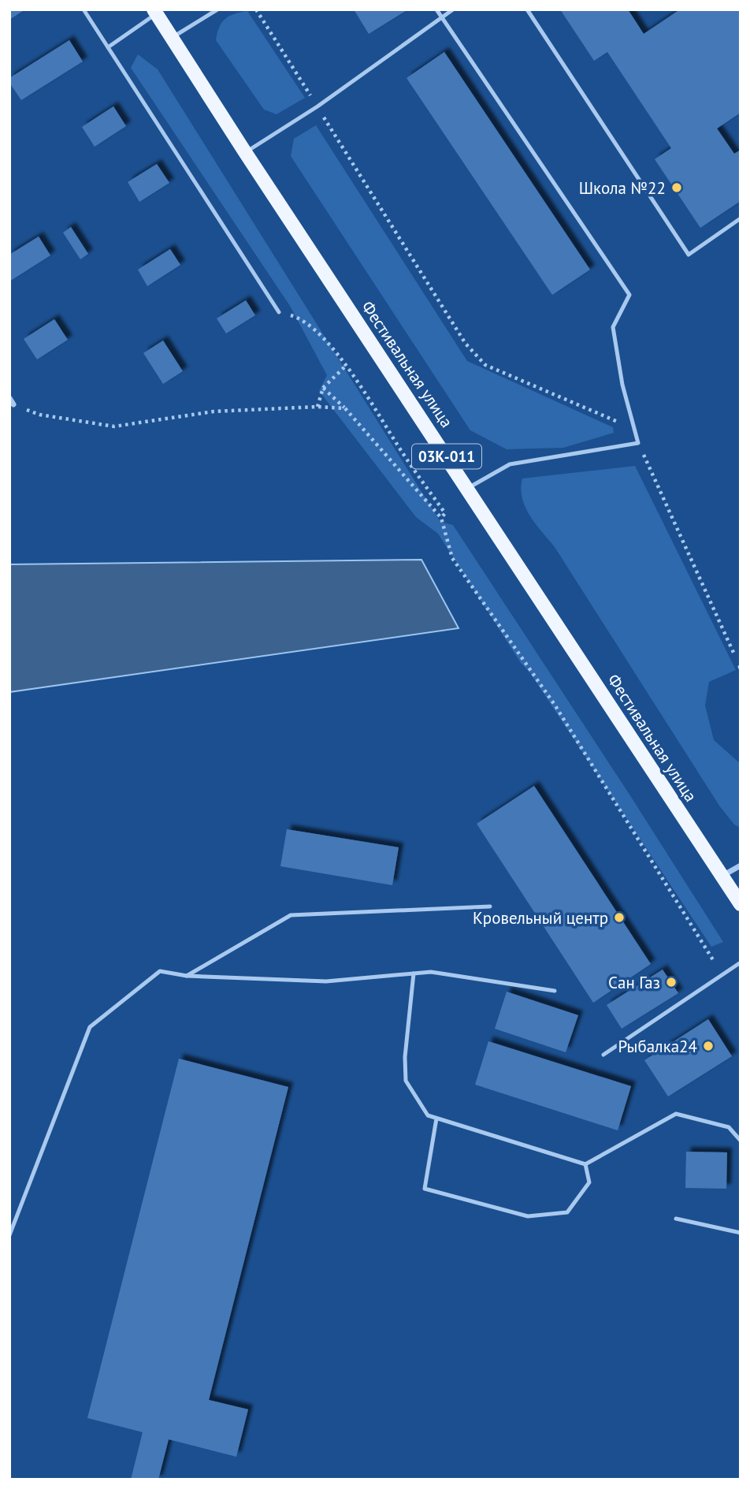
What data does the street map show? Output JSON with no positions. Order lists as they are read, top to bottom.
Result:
{
  "streets": {
    "main road": ["Фестивальная улица", "03К-011"]
  },
  "places": [
    "Школа №22",
    "Кровельный центр",
    "Сан Газ",
    "Рыбалка24"
  ]
}
